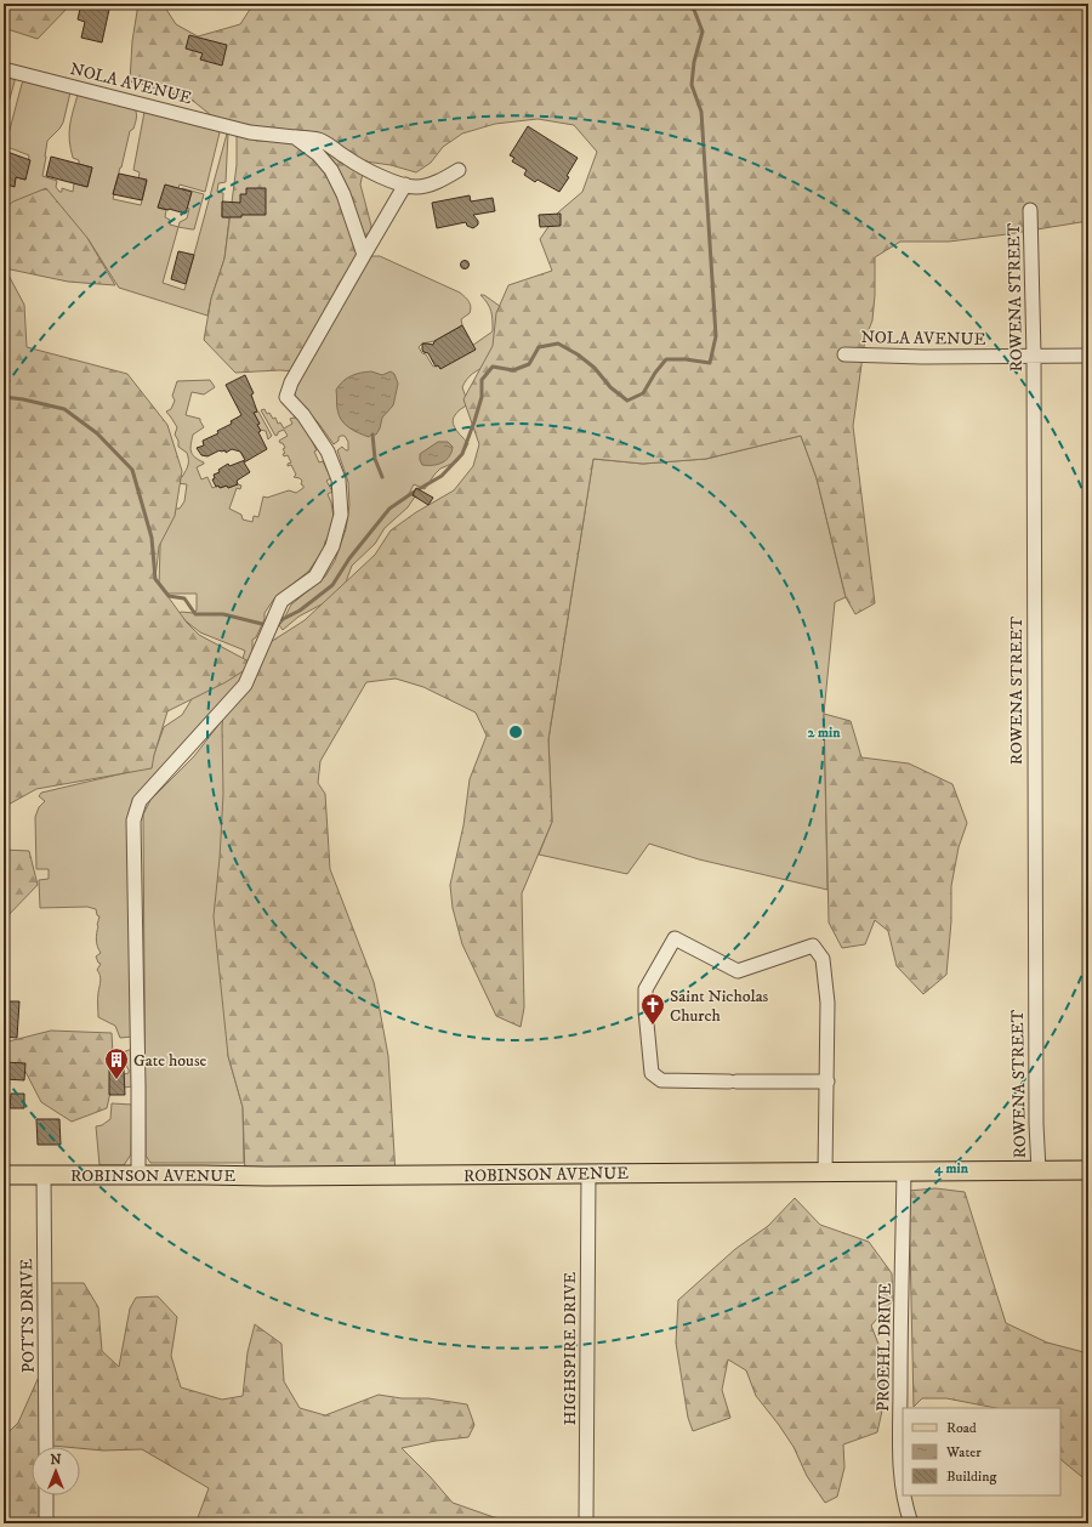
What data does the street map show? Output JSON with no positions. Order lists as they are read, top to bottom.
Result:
{
  "streets": {
    "main road": ["ROBINSON AVENUE"],
    "street": [
      "NOLA AVENUE",
      "ROWENA STREET",
      "POTTS DRIVE",
      "PROEHL DRIVE",
      "HIGHSPIRE DRIVE"
    ]
  },
  "crossings": [
    ["NOLA AVENUE", "ROWENA STREET"],
    ["ROWENA STREET", "ROBINSON AVENUE"],
    ["ROBINSON AVENUE", "POTTS DRIVE"],
    ["ROBINSON AVENUE", "PROEHL DRIVE"],
    ["ROBINSON AVENUE", "HIGHSPIRE DRIVE"]
  ],
  "places": {
    "church": ["Saint Nicholas Church"],
    "building": ["Gate house"]
  },
  "legend": ["Road", "Water", "Building"],
  "north": "top",
  "rings": ["2 min", "4 min"]
}
